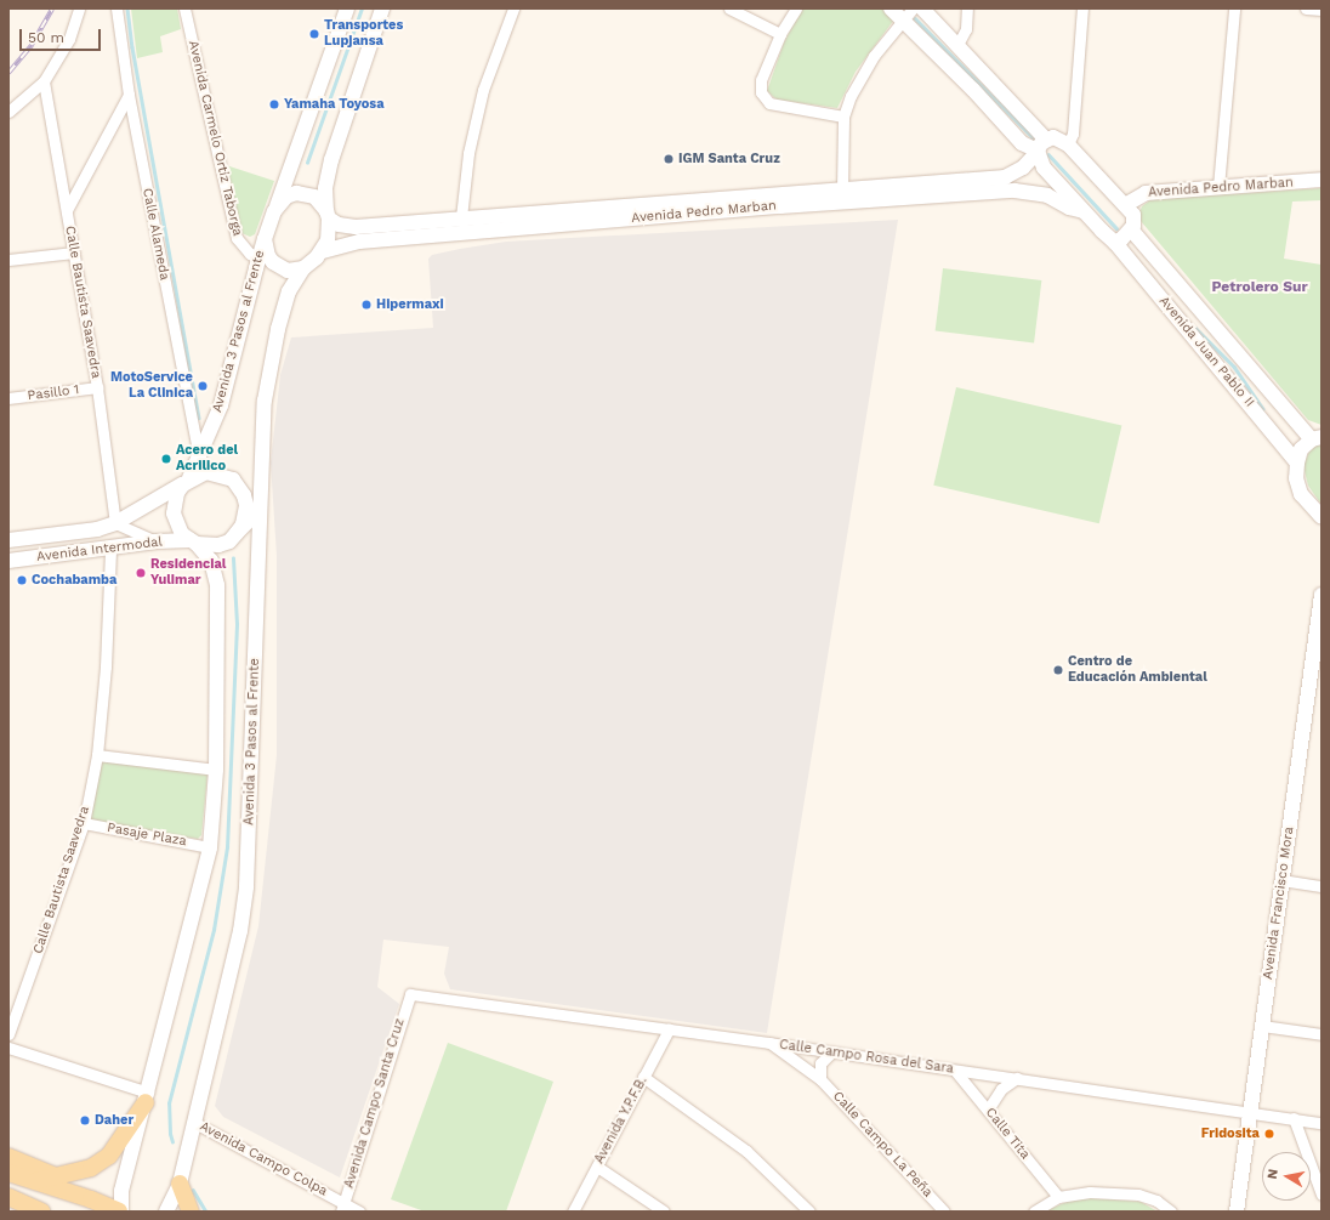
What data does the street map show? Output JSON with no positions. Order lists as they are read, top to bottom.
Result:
{
  "streets": {
    "street": [
      "Avenida Carmelo Ortiz Taborga",
      "Avenida Pedro Marban",
      "Calle Alameda",
      "Calle Bautista Saavedra",
      "Avenida 3 Pasos al Frente",
      "Avenida Juan Pablo II",
      "Pasillo 1",
      "Avenida Intermodal",
      "Pasaje Plaza",
      "Avenida Francisco Mora",
      "Calle Campo Rosa del Sara",
      "Avenida Campo Santa Cruz",
      "Avenida Y.P.F.B.",
      "Calle Tita",
      "Calle Campo La Peña",
      "Avenida Campo Colpa"
    ]
  },
  "crossings": [
    ["Avenida Carmelo Ortiz Taborga", "Avenida 3 Pasos al Frente"],
    ["Avenida Pedro Marban", "Avenida 3 Pasos al Frente"],
    ["Avenida Pedro Marban", "Avenida Juan Pablo II"],
    ["Calle Alameda", "Avenida 3 Pasos al Frente"],
    ["Calle Bautista Saavedra", "Pasillo 1"],
    ["Calle Bautista Saavedra", "Avenida Intermodal"],
    ["Calle Bautista Saavedra", "Pasaje Plaza"],
    ["Avenida 3 Pasos al Frente", "Avenida Intermodal"],
    ["Avenida 3 Pasos al Frente", "Avenida Campo Colpa"],
    ["Avenida Francisco Mora", "Calle Campo Rosa del Sara"],
    ["Calle Campo Rosa del Sara", "Avenida Campo Santa Cruz"],
    ["Calle Campo Rosa del Sara", "Avenida Y.P.F.B."],
    ["Calle Campo Rosa del Sara", "Calle Tita"],
    ["Calle Campo Rosa del Sara", "Calle Campo La Peña"],
    ["Avenida Campo Santa Cruz", "Avenida Campo Colpa"]
  ],
  "districts": ["Petrolero Sur"],
  "places": [
    "Transportes Lupjansa",
    "Yamaha Toyosa",
    "IGM Santa Cruz",
    "Hipermaxi",
    "MotoService La Clinica",
    "Acero del Acrilico",
    "Residencial Yulimar",
    "Cochabamba",
    "Centro de Educación Ambiental",
    "Daher",
    "Fridosita"
  ],
  "scale_bar": "50 m",
  "north": "left"
}
